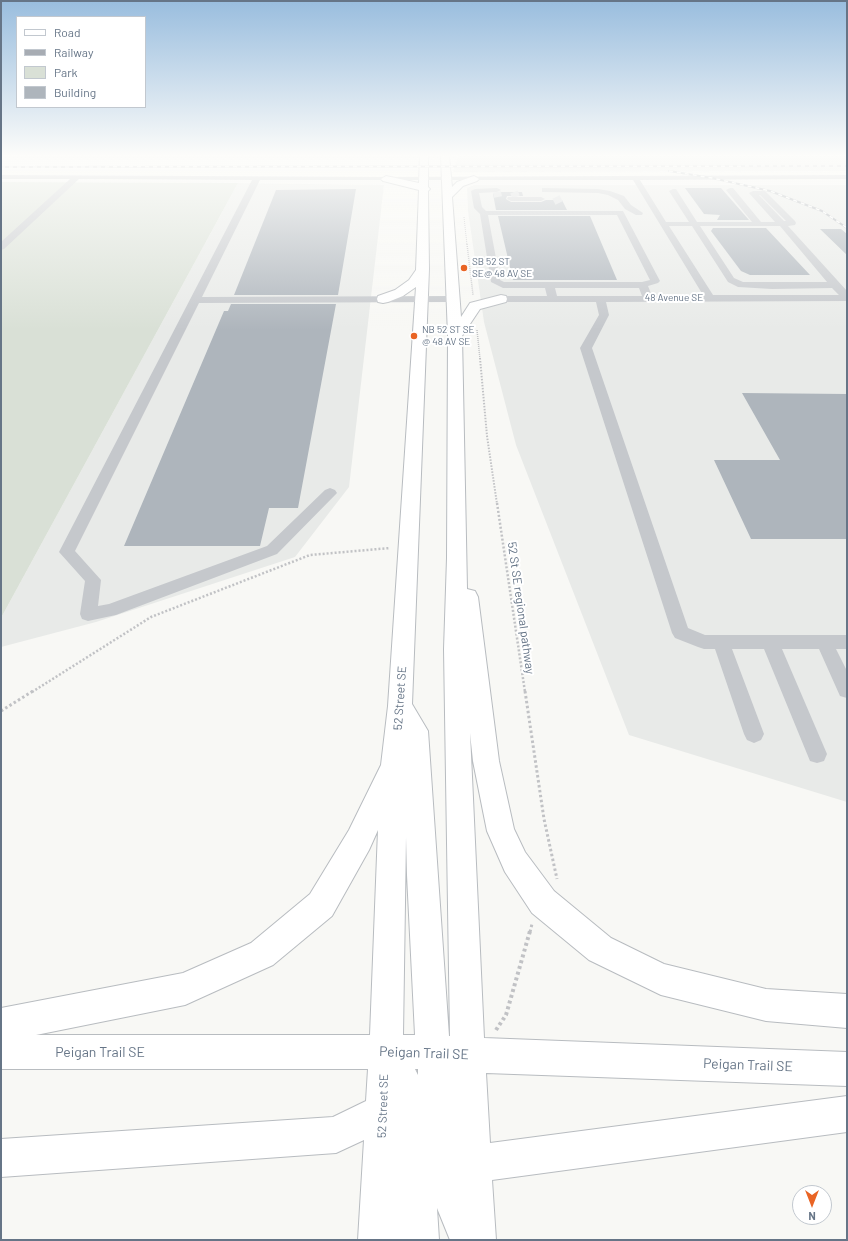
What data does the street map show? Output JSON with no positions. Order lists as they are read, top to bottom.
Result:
{
  "streets": {
    "main road": ["52 Street SE", "Peigan Trail SE"],
    "street": ["48 Avenue SE"],
    "path": ["52 St SE regional pathway"]
  },
  "crossings": [
    ["52 Street SE", "Peigan Trail SE"]
  ],
  "places": ["SB 52 ST SE@ 48 AV SE", "NB 52 ST SE @ 48 AV SE"],
  "legend": [
    "Road",
    "Railway",
    "Park",
    "Building"
  ],
  "north": "bottom"
}
